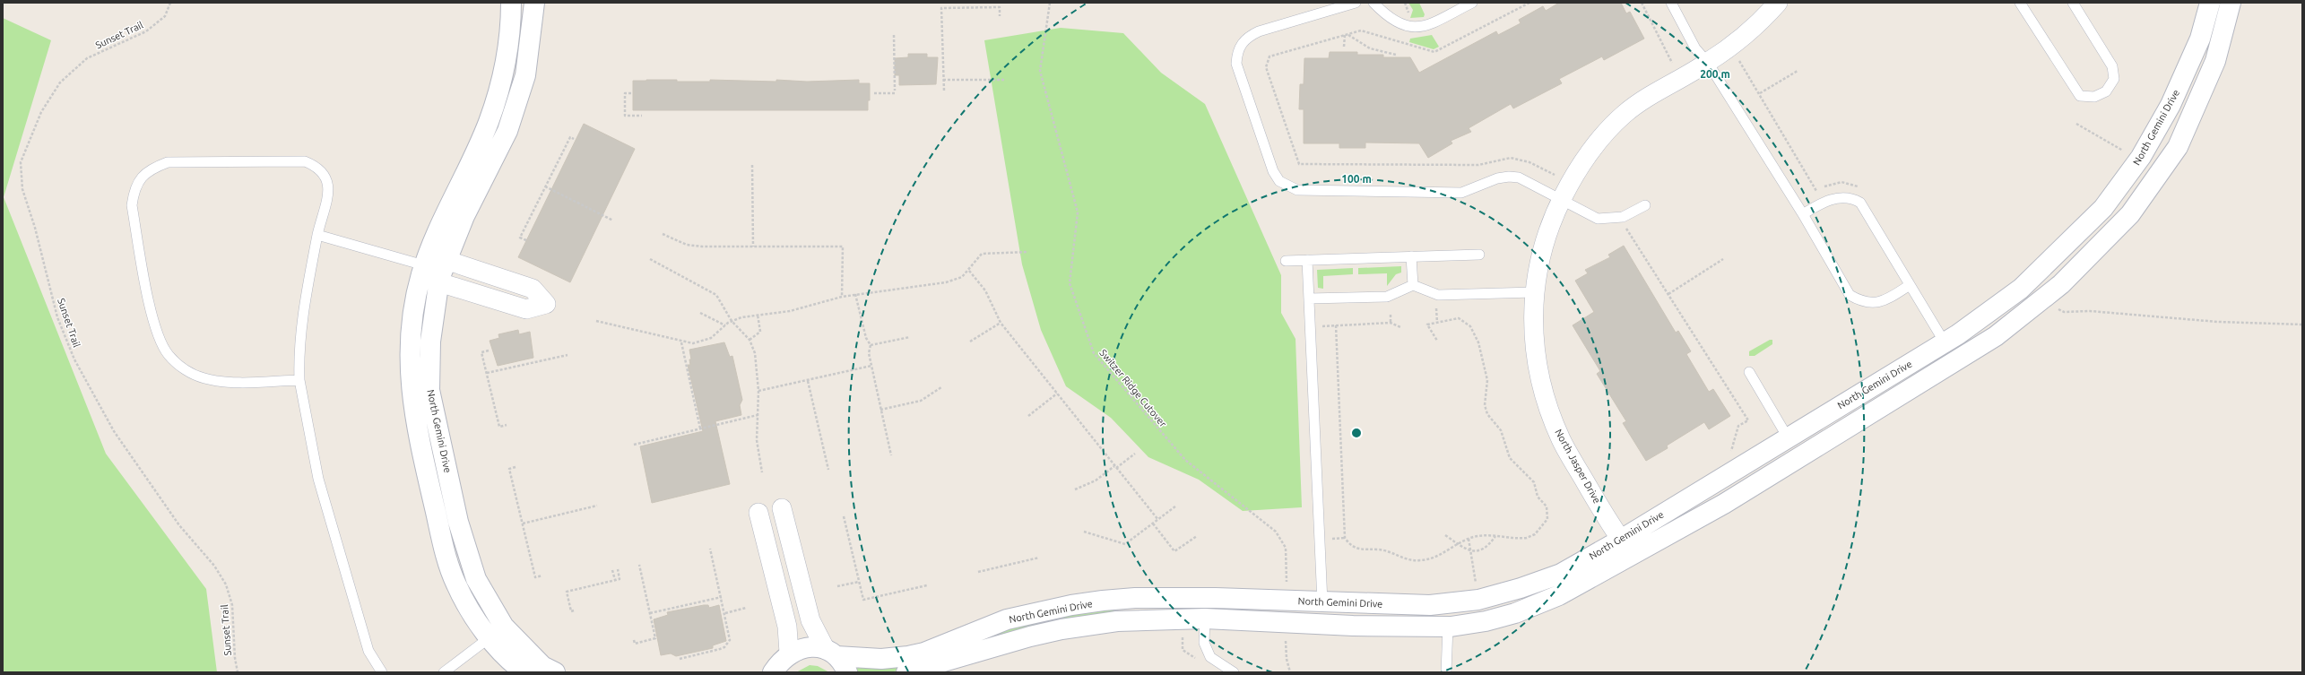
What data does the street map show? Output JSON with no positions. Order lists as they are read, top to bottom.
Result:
{
  "streets": {
    "street": ["North Gemini Drive", "North Jasper Drive"],
    "path": ["Sunset Trail", "Switzer Ridge Cutover"]
  },
  "crossings": [
    ["North Gemini Drive", "North Jasper Drive"]
  ],
  "rings": ["200 m", "100 m"]
}
